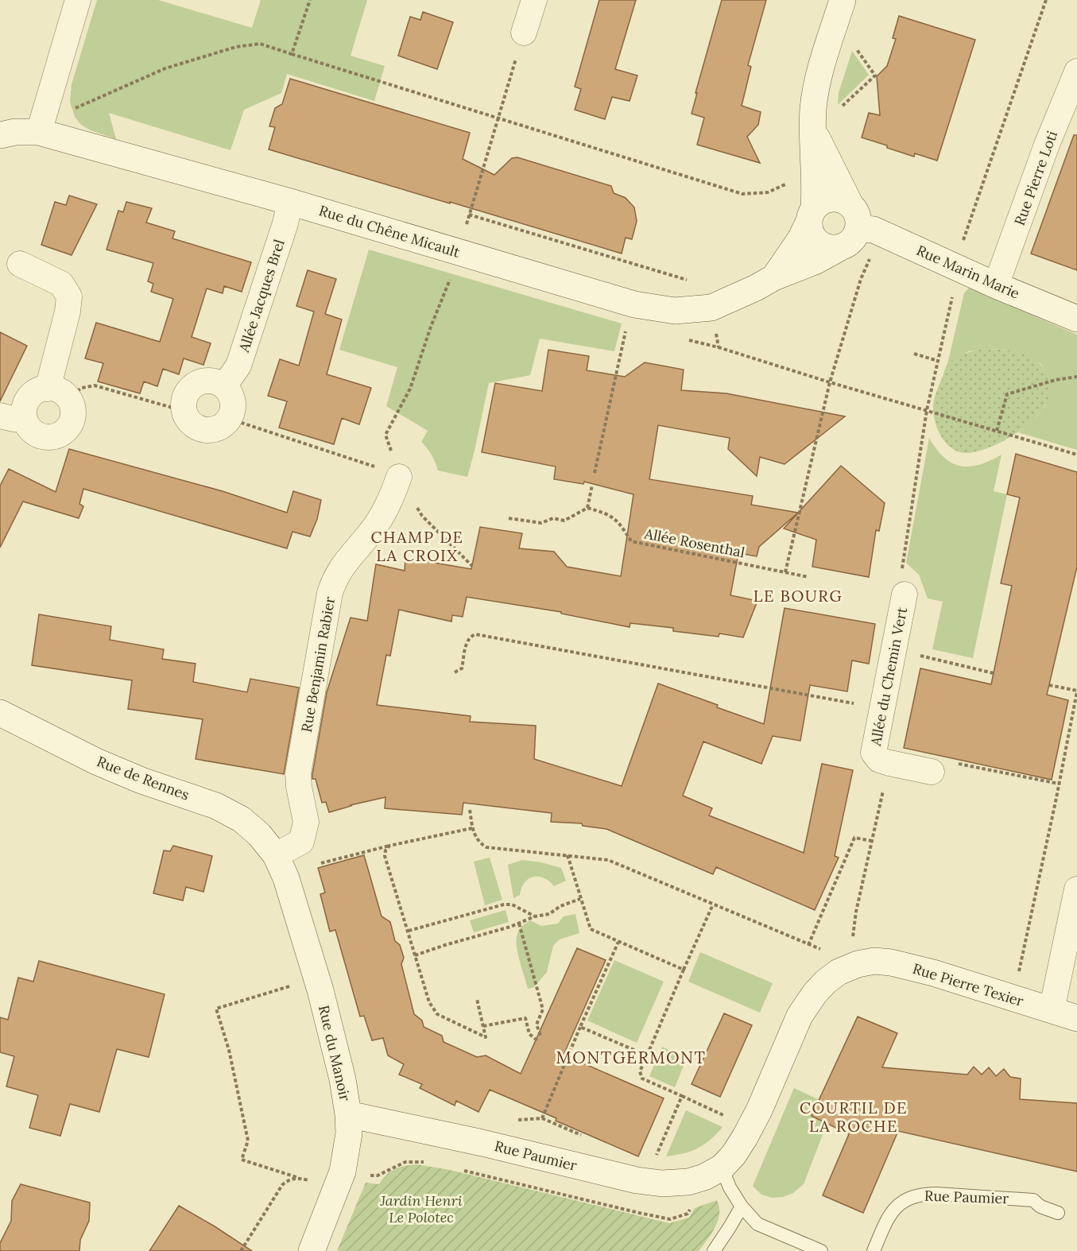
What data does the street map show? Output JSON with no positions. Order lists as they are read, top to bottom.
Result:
{
  "streets": {
    "street": [
      "Rue Pierre Loti",
      "Rue du Chêne Micault",
      "Rue Marin Marie",
      "Allée Jacques Brel",
      "Rue Benjamin Rabier",
      "Allée du Chemin Vert",
      "Rue de Rennes",
      "Rue Pierre Texier",
      "Rue du Manoir",
      "Rue Paumier"
    ],
    "path": ["Allée Rosenthal"]
  },
  "crossings": [
    ["Rue Pierre Loti", "Rue Marin Marie"],
    ["Rue du Chêne Micault", "Rue Marin Marie"],
    ["Rue du Chêne Micault", "Allée Jacques Brel"],
    ["Rue Benjamin Rabier", "Rue de Rennes"],
    ["Rue Benjamin Rabier", "Rue du Manoir"],
    ["Rue de Rennes", "Rue du Manoir"],
    ["Rue Pierre Texier", "Rue Paumier"],
    ["Rue du Manoir", "Rue Paumier"]
  ],
  "districts": [
    "CHAMP DE LA CROIX",
    "LE BOURG",
    "MONTGERMONT",
    "COURTIL DE LA ROCHE"
  ],
  "parks": ["Jardin Henri Le Polotec"]
}
